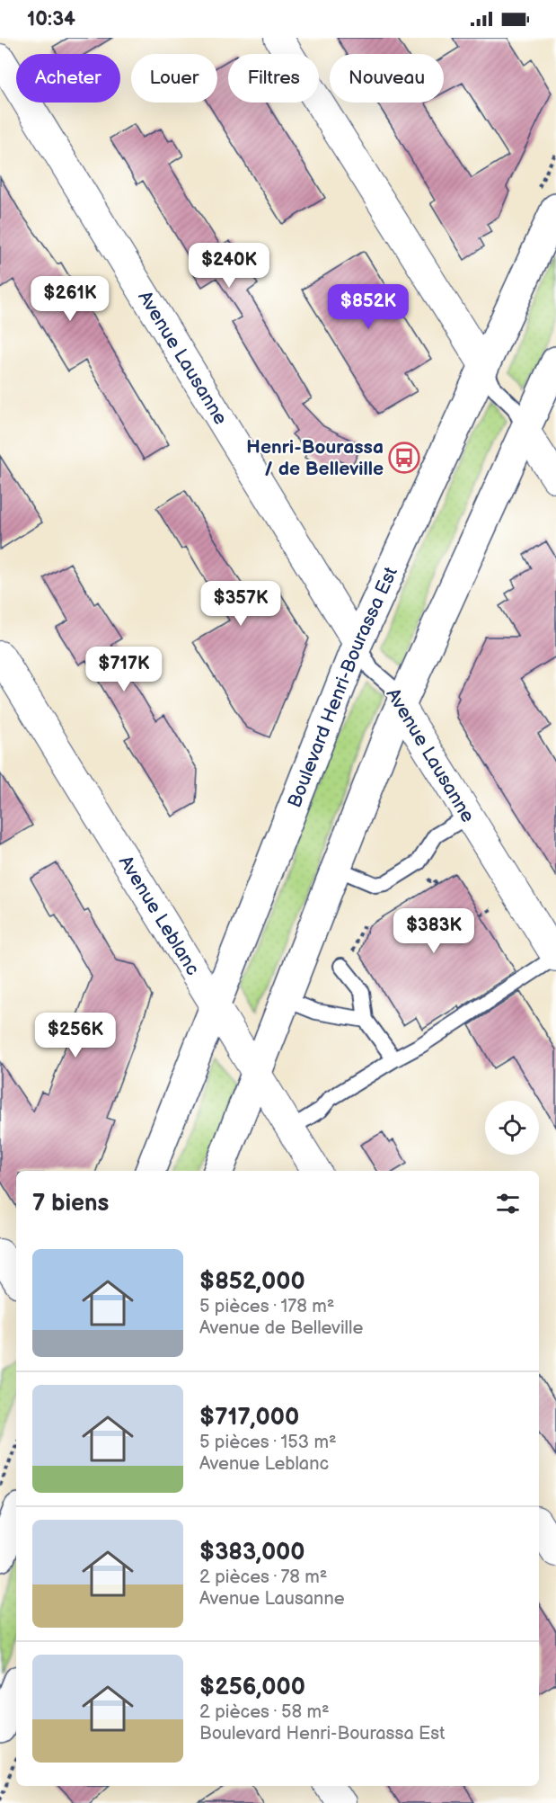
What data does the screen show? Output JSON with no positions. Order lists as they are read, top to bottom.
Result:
{
  "streets": {
    "main road": ["Boulevard Henri-Bourassa Est"],
    "street": ["Avenue Lausanne", "Avenue Leblanc"]
  },
  "crossings": [
    ["Avenue Lausanne", "Boulevard Henri-Bourassa Est"],
    ["Boulevard Henri-Bourassa Est", "Avenue Leblanc"]
  ],
  "places": {
    "bus stop": ["Henri-Bourassa / de Belleville"]
  },
  "page": {
    "status": "10:34",
    "chip": [
      "Acheter",
      "Louer",
      "Filtres",
      "Nouveau"
    ],
    "price": [
      "$240K",
      "$261K",
      "$852K",
      "$357K",
      "$717K",
      "$383K",
      "$256K"
    ],
    "heading": "7 biens",
    "list": [
      {
        "name": "$852,000",
        "note": "5 pièces · 178 m² · Avenue de Belleville"
      },
      {
        "name": "$717,000",
        "note": "5 pièces · 153 m² · Avenue Leblanc"
      },
      {
        "name": "$383,000",
        "note": "2 pièces · 78 m² · Avenue Lausanne"
      },
      {
        "name": "$256,000",
        "note": "2 pièces · 58 m² · Boulevard Henri-Bourassa Est"
      }
    ]
  }
}
